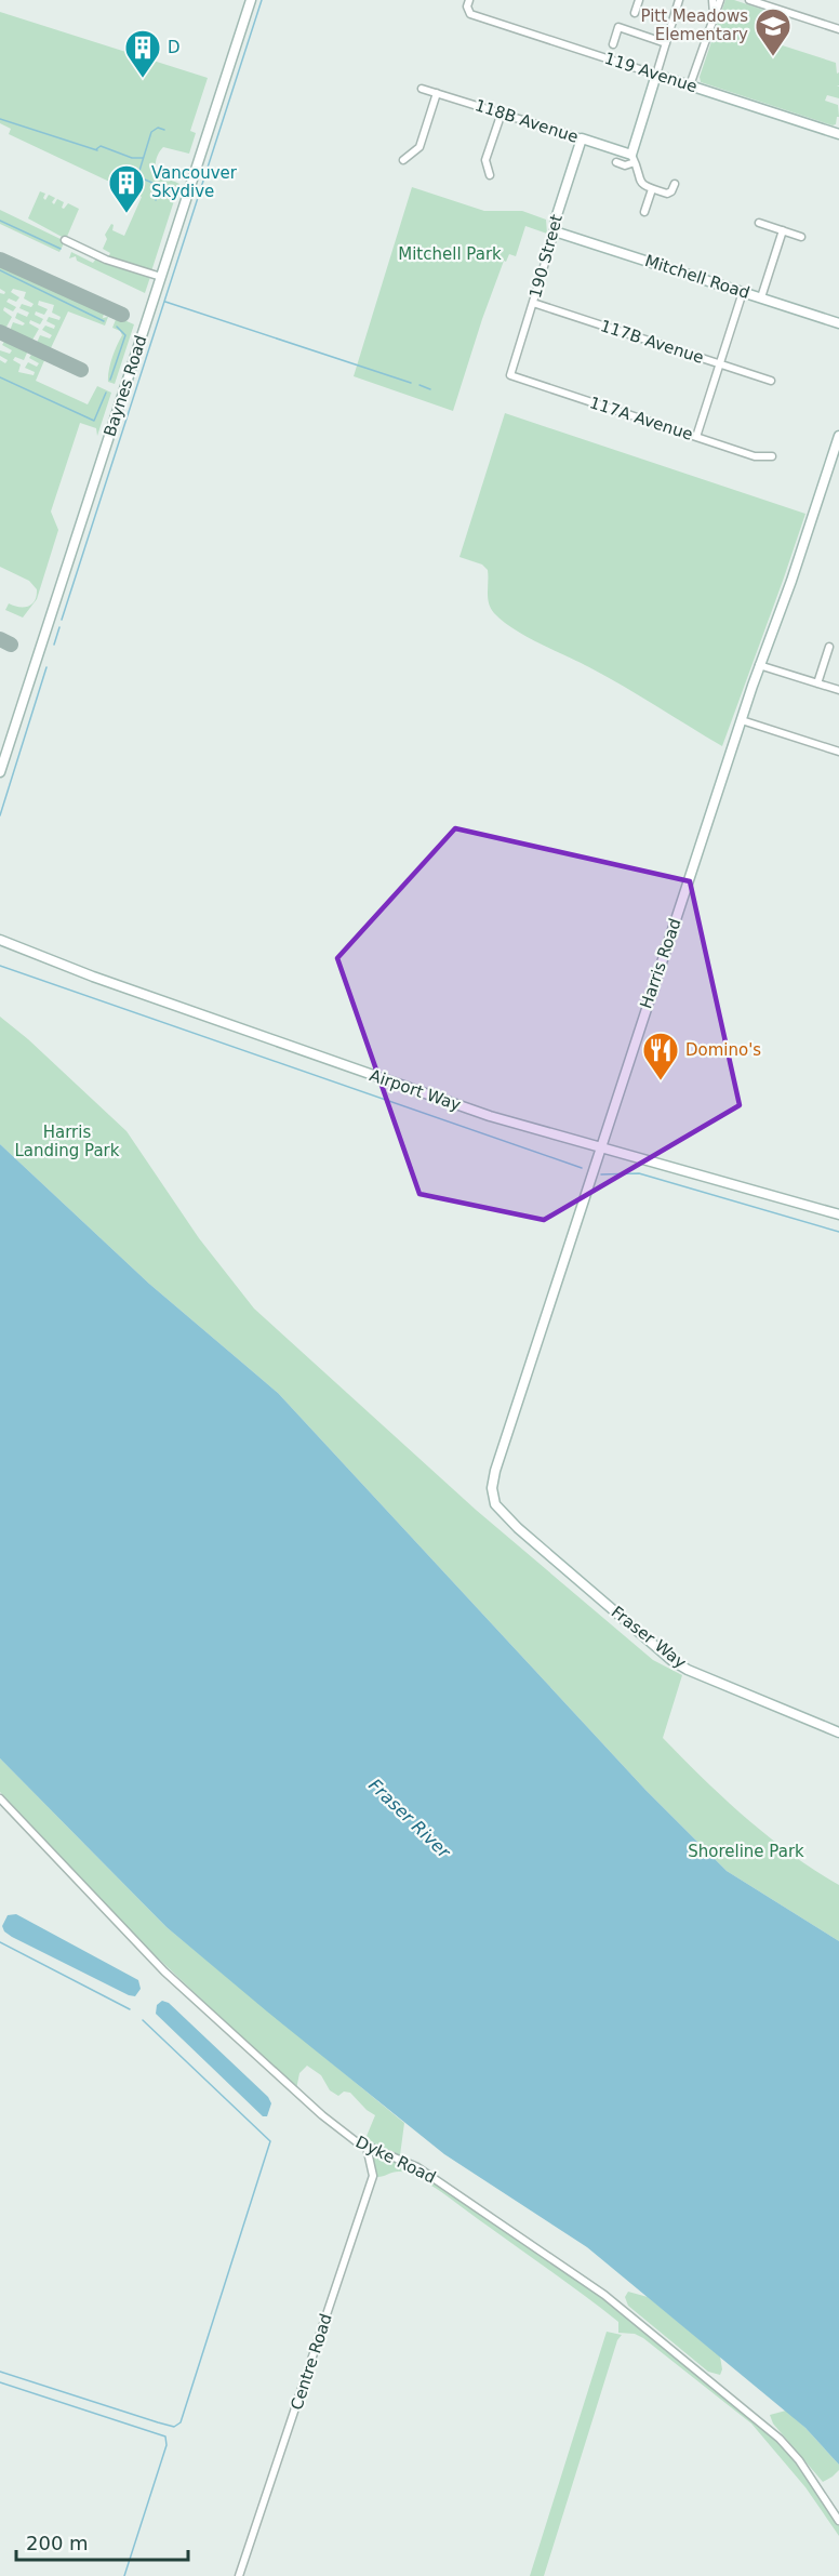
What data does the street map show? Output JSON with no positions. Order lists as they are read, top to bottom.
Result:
{
  "streets": {
    "street": [
      "119 Avenue",
      "118B Avenue",
      "190 Street",
      "Mitchell Road",
      "117B Avenue",
      "Baynes Road",
      "117A Avenue",
      "Harris Road",
      "Airport Way",
      "Fraser Way",
      "Dyke Road",
      "Centre Road"
    ]
  },
  "crossings": [
    ["118B Avenue", "190 Street"],
    ["190 Street", "Mitchell Road"],
    ["190 Street", "117B Avenue"],
    ["190 Street", "117A Avenue"],
    ["Harris Road", "Airport Way"],
    ["Harris Road", "Fraser Way"],
    ["Dyke Road", "Centre Road"]
  ],
  "water": ["Fraser River"],
  "parks": ["Mitchell Park", "Harris Landing Park", "Shoreline Park"],
  "places": {
    "school or university": ["Pitt Meadows Elementary"],
    "building": ["D", "Vancouver Skydive"],
    "restaurant": ["Domino's"]
  },
  "scale_bar": "200 m"
}
